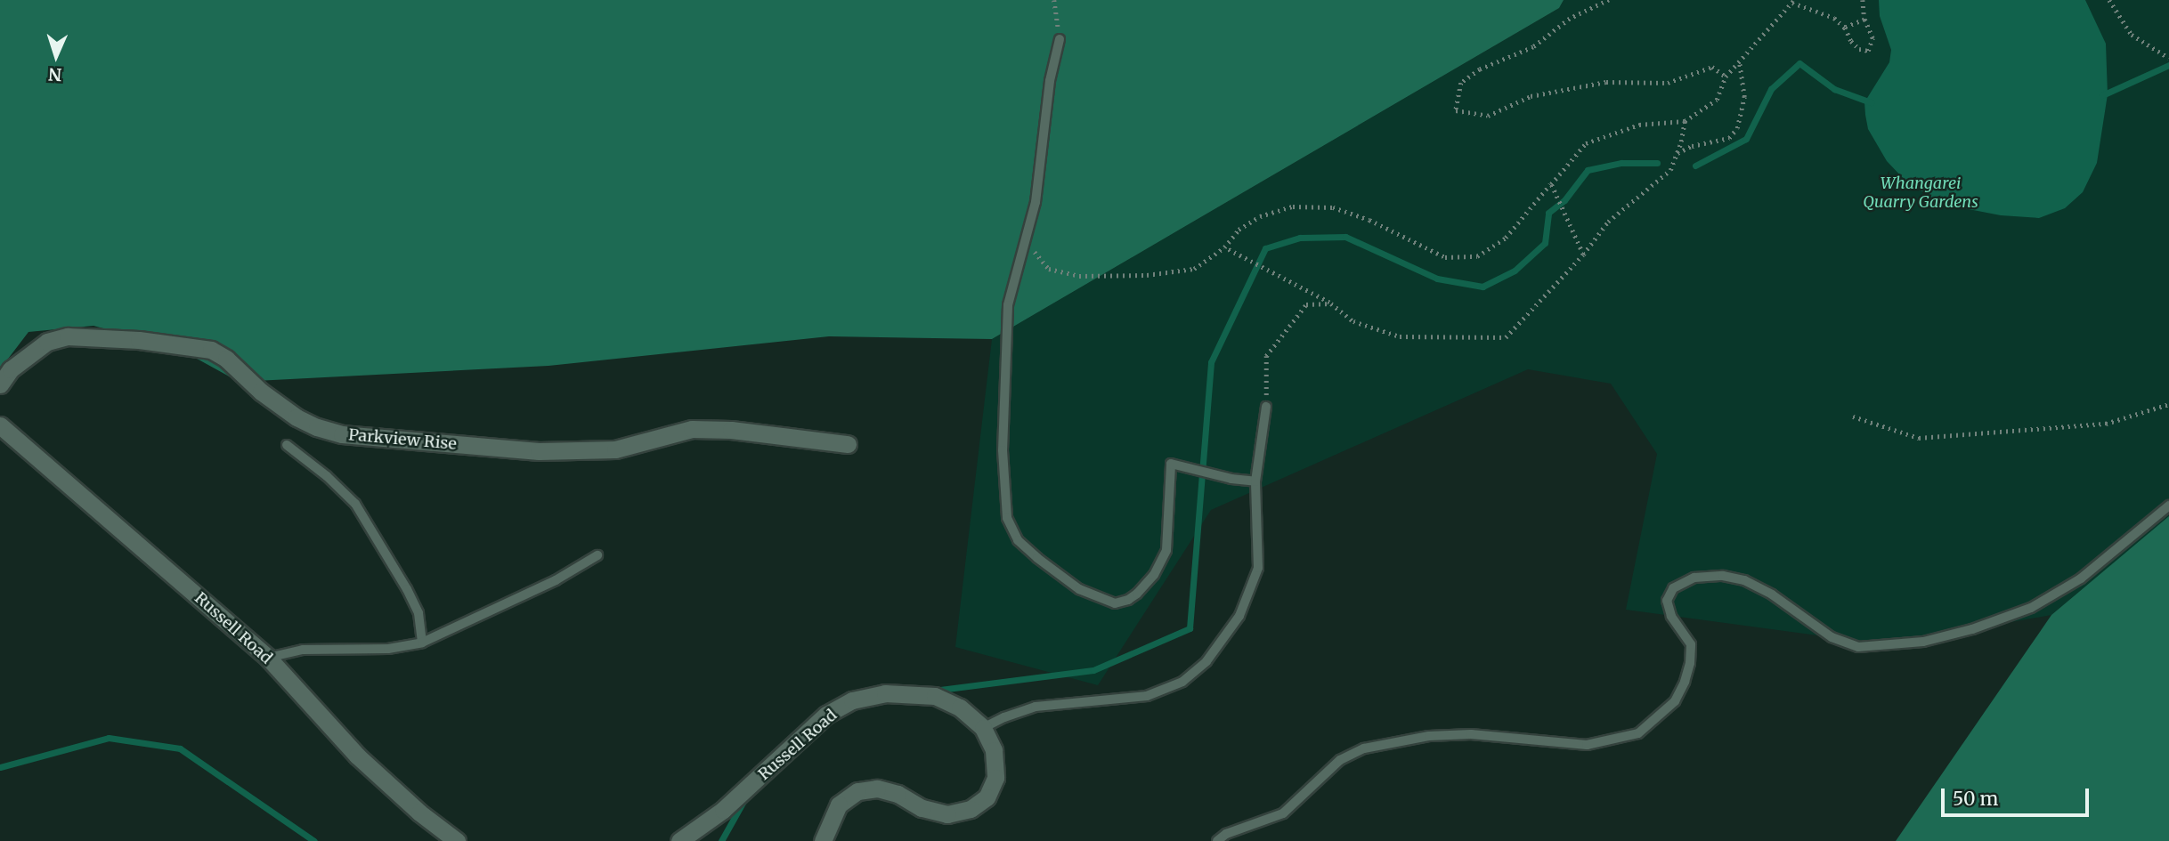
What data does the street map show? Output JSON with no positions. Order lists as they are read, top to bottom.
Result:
{
  "streets": {
    "street": ["Parkview Rise", "Russell Road"]
  },
  "parks": ["Whangarei Quarry Gardens"],
  "scale_bar": "50 m",
  "north": "bottom"
}
